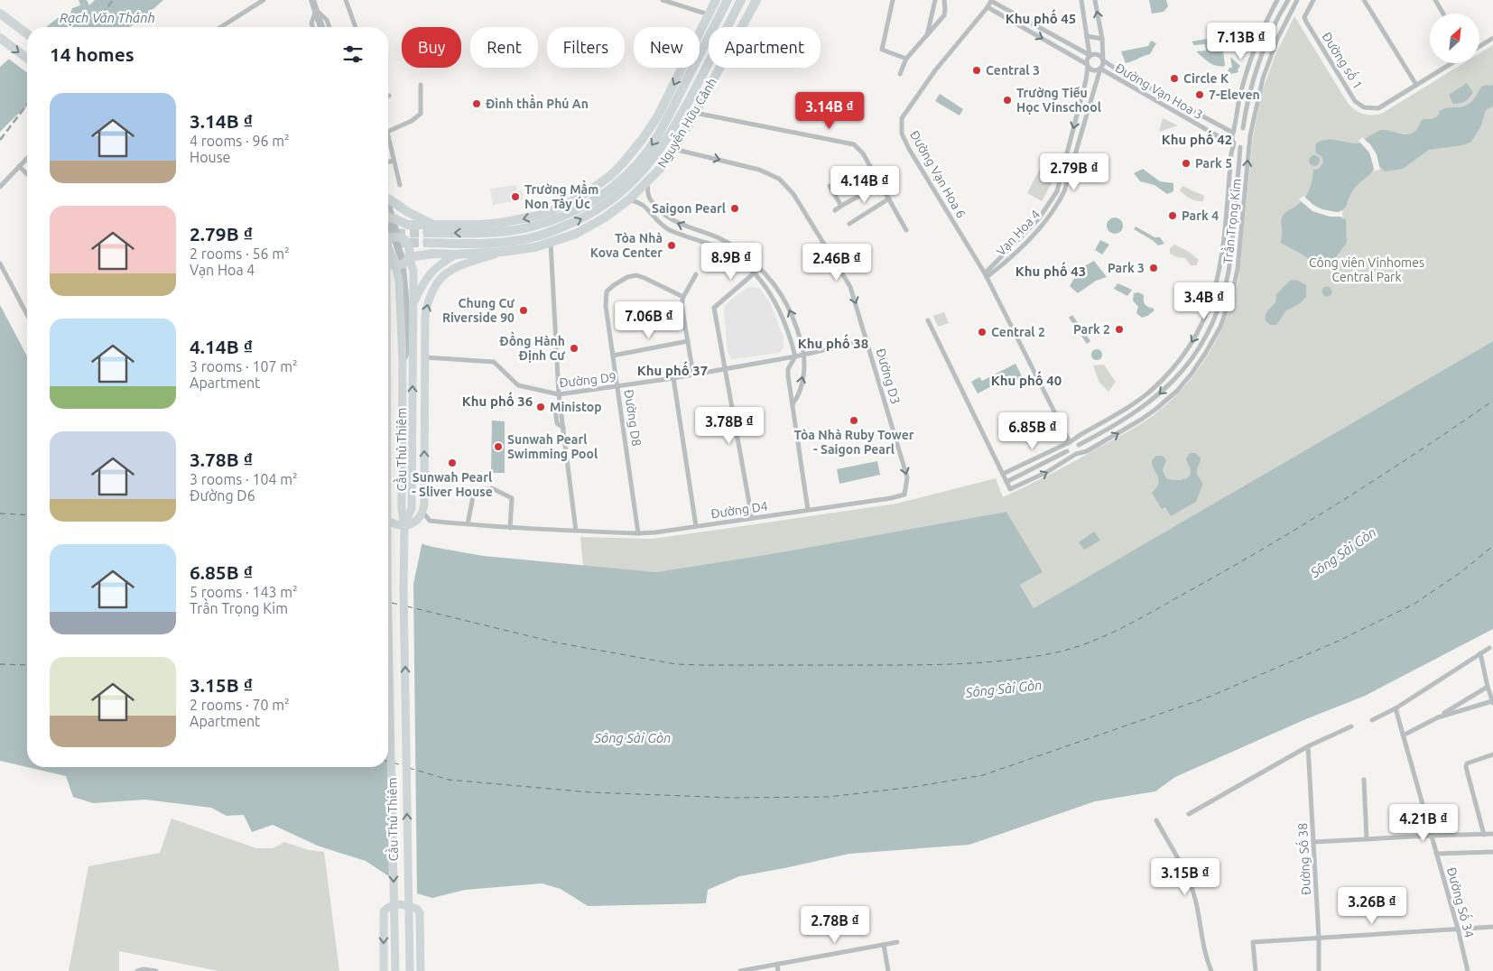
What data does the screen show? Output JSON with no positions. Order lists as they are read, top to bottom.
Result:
{
  "streets": {
    "main road": ["Nguyễn Hữu Cảnh", "Cầu Thủ Thiêm"],
    "street": [
      "Đường số 1",
      "Đường Vạn Hoa 3",
      "Đường Vạn Hoa 6",
      "Trần Trọng Kim",
      "Vạn Hoa 4",
      "Đường D3",
      "Đường D9",
      "Đường D8",
      "Đường D4",
      "Đường Số 38",
      "Đường Số 34"
    ]
  },
  "crossings": [
    ["Đường Vạn Hoa 3", "Trần Trọng Kim"],
    ["Đường Vạn Hoa 3", "Vạn Hoa 4"],
    ["Nguyễn Hữu Cảnh", "Đường D3"],
    ["Đường Vạn Hoa 6", "Trần Trọng Kim"],
    ["Đường Vạn Hoa 6", "Vạn Hoa 4"],
    ["Đường D3", "Đường D9"],
    ["Đường D3", "Đường D4"],
    ["Đường D9", "Đường D8"],
    ["Đường D8", "Đường D4"]
  ],
  "one_way": ["Đường D3"],
  "districts": [
    "Khu phố 45",
    "Khu phố 42",
    "Khu phố 43",
    "Khu phố 38",
    "Khu phố 37",
    "Khu phố 40",
    "Khu phố 36"
  ],
  "water": ["Rạch Văn Thánh", "Sông Sài Gòn"],
  "parks": ["Công viên Vinhomes Central Park"],
  "places": [
    "Central 3",
    "Circle K",
    "7-Eleven",
    "Trường Tiểu Học Vinschool",
    "Đình thần Phú An",
    "Park 5",
    "Trường Mầm Non Tây Úc",
    "Saigon Pearl",
    "Park 4",
    "Tòa Nhà Kova Center",
    "Park 3",
    "Chung Cư Riverside 90",
    "Park 2",
    "Central 2",
    "Đồng Hành Định Cư",
    "Ministop",
    "Tòa Nhà Ruby Tower - Saigon Pearl",
    "Sunwah Pearl Swimming Pool",
    "Sunwah Pearl - Sliver House"
  ],
  "north": "top right",
  "page": {
    "price": [
      "7.13B ₫",
      "3.14B ₫",
      "2.79B ₫",
      "4.14B ₫",
      "8.9B ₫",
      "2.46B ₫",
      "3.4B ₫",
      "7.06B ₫",
      "3.78B ₫",
      "6.85B ₫",
      "4.21B ₫",
      "3.15B ₫",
      "3.26B ₫",
      "2.78B ₫"
    ],
    "chip": [
      "Buy",
      "Rent",
      "Filters",
      "New",
      "Apartment"
    ],
    "heading": "14 homes",
    "list": [
      {
        "name": "3.14B ₫",
        "note": "4 rooms · 96 m² · House"
      },
      {
        "name": "2.79B ₫",
        "note": "2 rooms · 56 m² · Vạn Hoa 4"
      },
      {
        "name": "4.14B ₫",
        "note": "3 rooms · 107 m² · Apartment"
      },
      {
        "name": "3.78B ₫",
        "note": "3 rooms · 104 m² · Đường D6"
      },
      {
        "name": "6.85B ₫",
        "note": "5 rooms · 143 m² · Trần Trọng Kim"
      },
      {
        "name": "3.15B ₫",
        "note": "2 rooms · 70 m² · Apartment"
      }
    ]
  }
}
